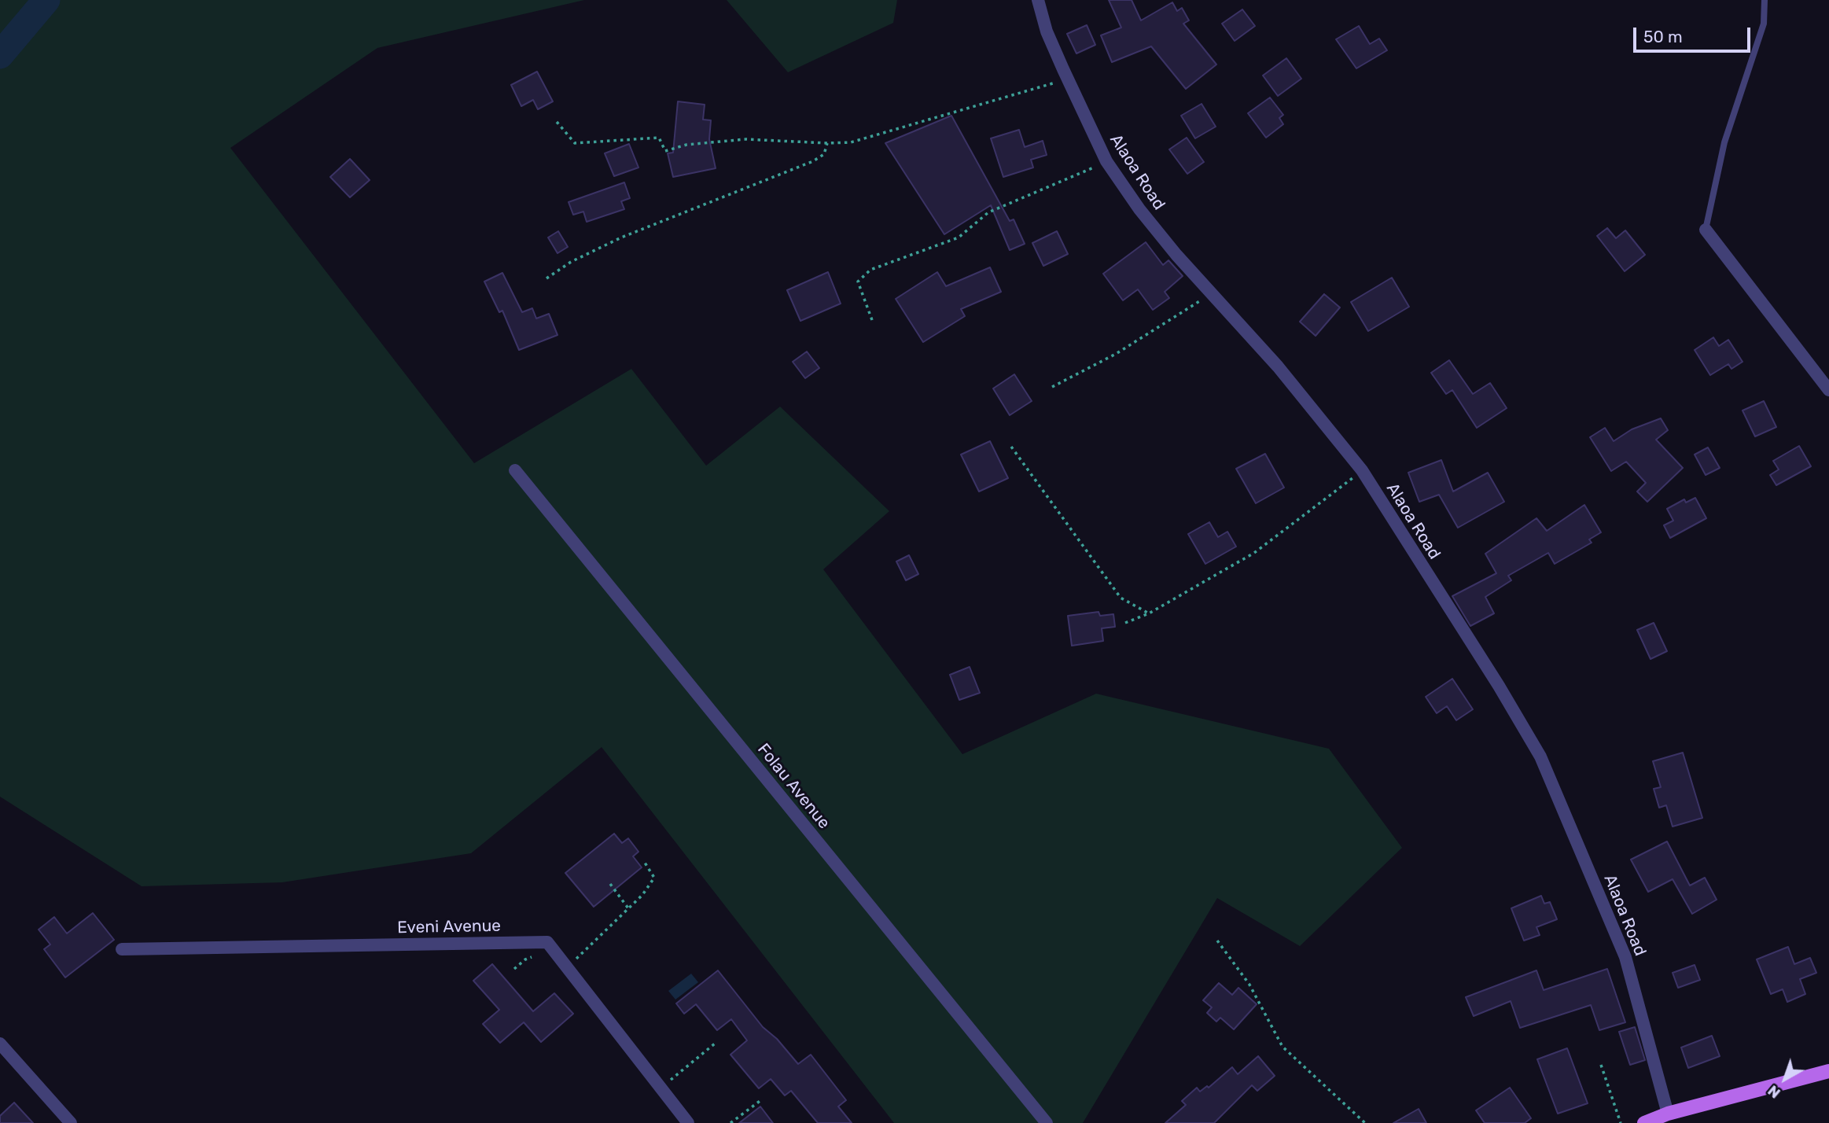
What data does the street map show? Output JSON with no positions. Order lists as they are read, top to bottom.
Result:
{
  "streets": {
    "street": ["Alaoa Road", "Folau Avenue", "Eveni Avenue"]
  },
  "scale_bar": "50 m",
  "north": "bottom left"
}
